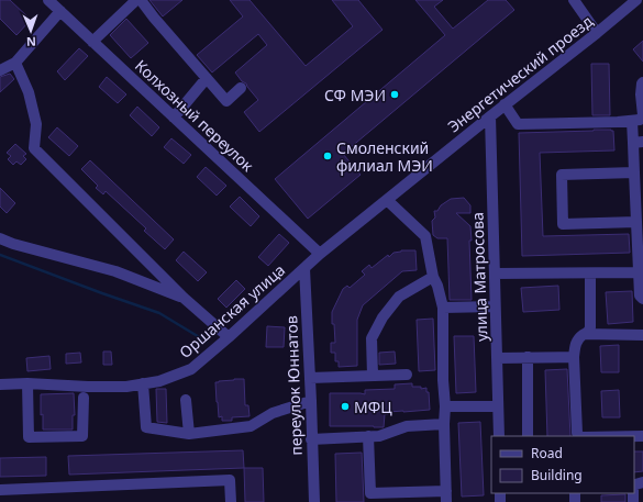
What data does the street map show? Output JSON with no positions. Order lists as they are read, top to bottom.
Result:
{
  "streets": {
    "street": [
      "Энергетический проезд",
      "Колхозный переулок",
      "улица Матросова",
      "Оршанская улица",
      "переулок Юннатов"
    ]
  },
  "crossings": [
    ["Энергетический проезд", "Колхозный переулок"],
    ["Энергетический проезд", "улица Матросова"],
    ["Энергетический проезд", "Оршанская улица"],
    ["Колхозный переулок", "Оршанская улица"],
    ["Оршанская улица", "переулок Юннатов"]
  ],
  "places": ["СФ МЭИ", "Смоленский филиал МЭИ", "МФЦ"],
  "legend": ["Road", "Building"],
  "north": "bottom"
}
